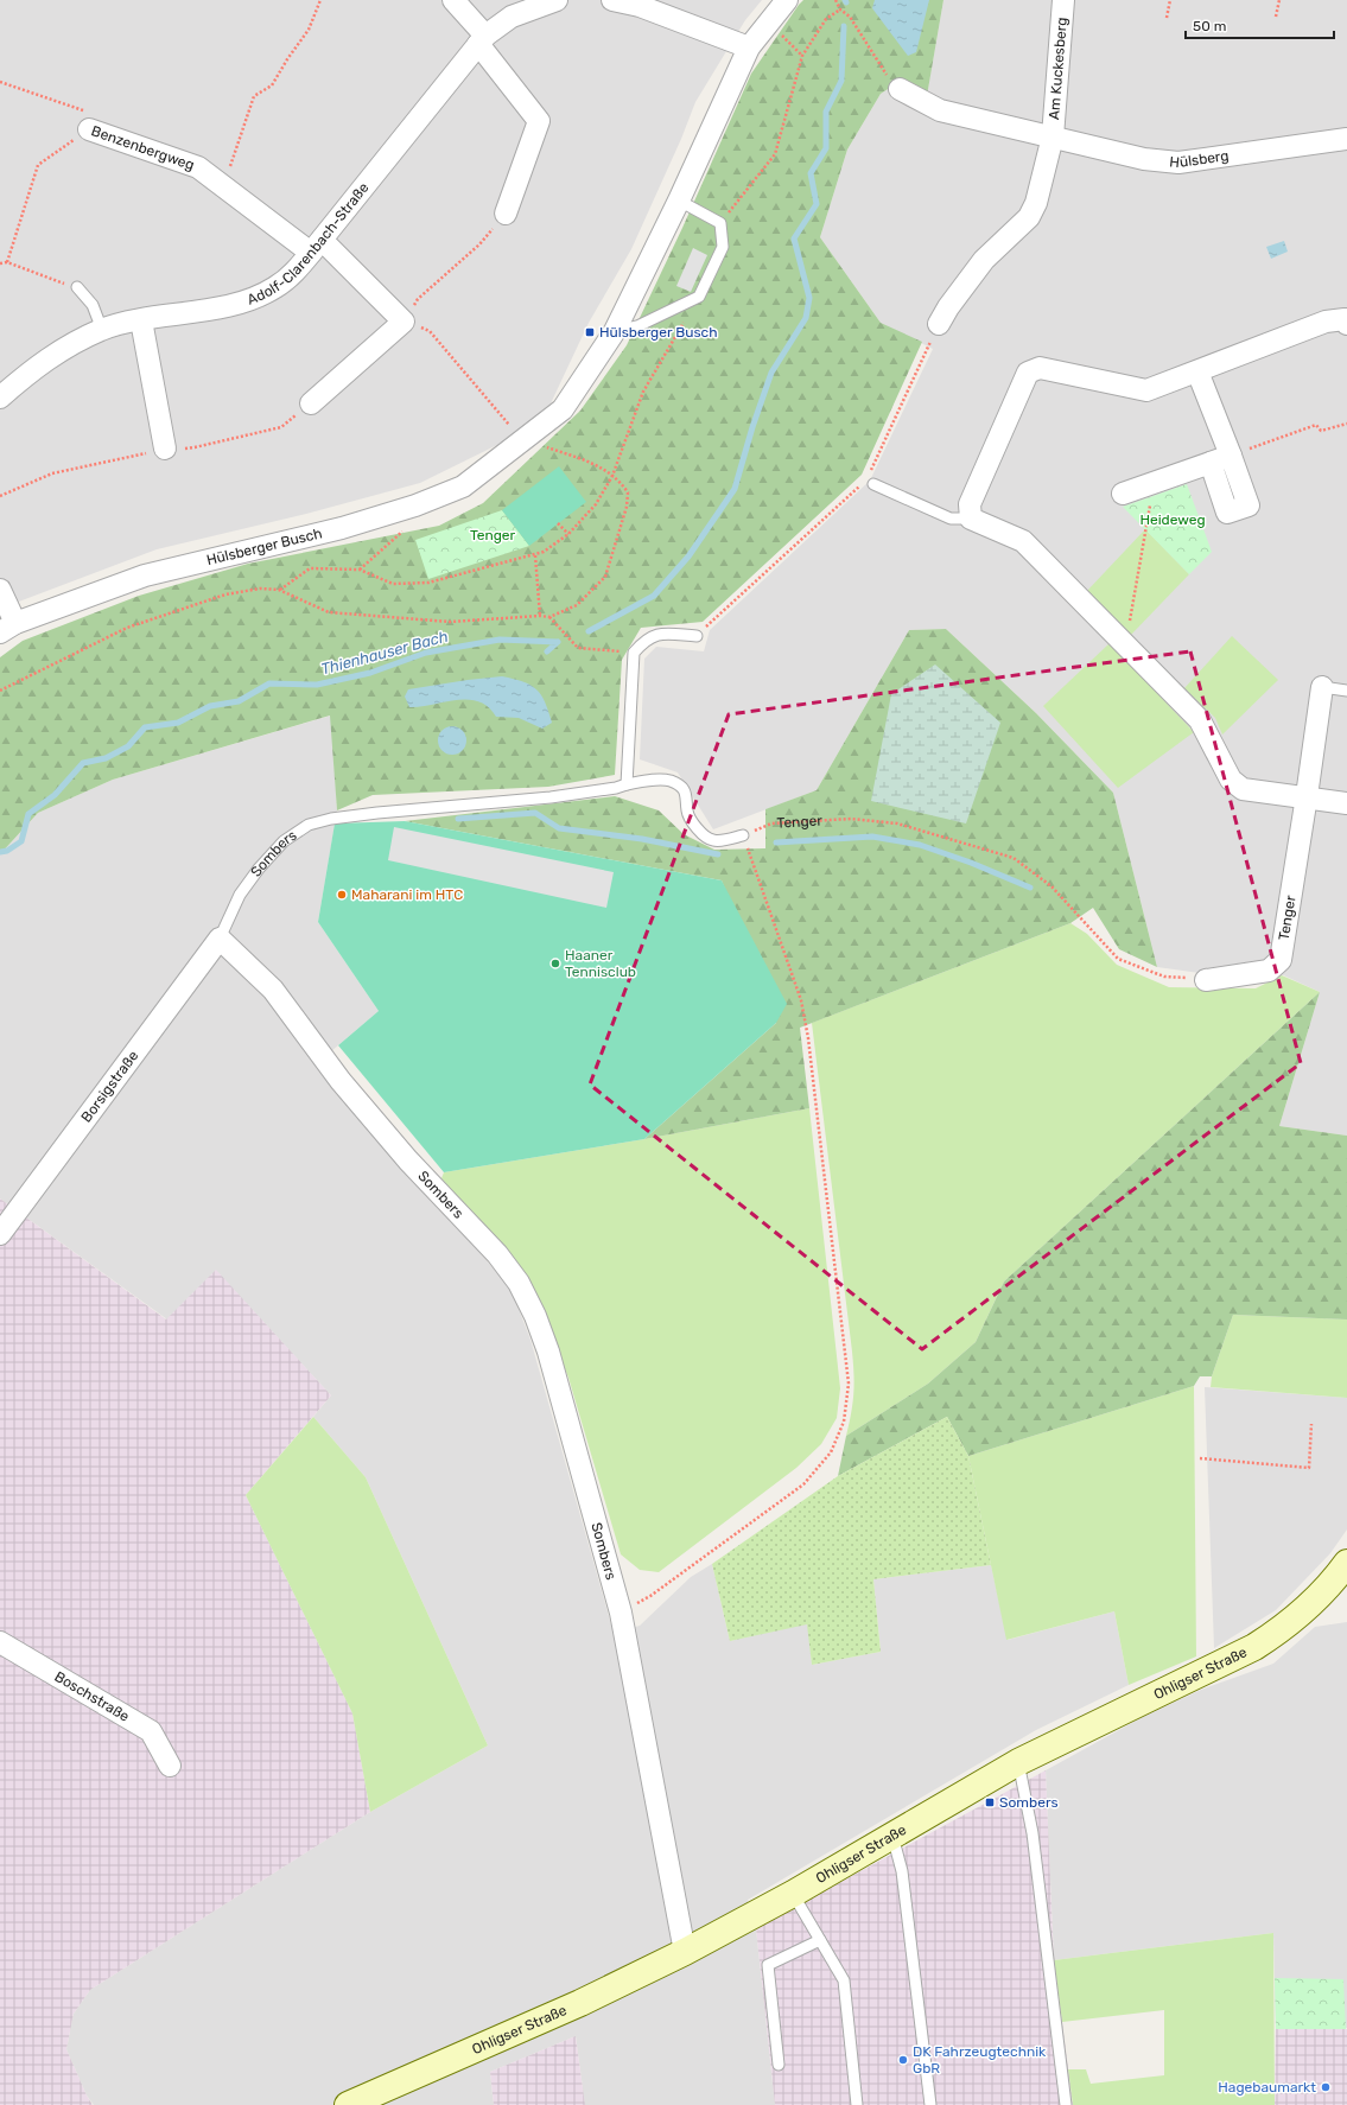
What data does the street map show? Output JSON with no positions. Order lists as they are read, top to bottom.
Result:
{
  "streets": {
    "main road": ["Ohligser Straße"],
    "street": [
      "Am Kuckesberg",
      "Benzenbergweg",
      "Hülsberg",
      "Adolf-Clarenbach-Straße",
      "Hülsberger Busch",
      "Tenger",
      "Sombers",
      "Borsigstraße",
      "Boschstraße"
    ]
  },
  "crossings": [
    ["Am Kuckesberg", "Hülsberg"],
    ["Benzenbergweg", "Adolf-Clarenbach-Straße"],
    ["Sombers", "Borsigstraße"],
    ["Sombers", "Ohligser Straße"]
  ],
  "water": ["Thienhauser Bach"],
  "parks": ["Heideweg", "Tenger"],
  "places": {
    "transit": ["Hülsberger Busch", "Sombers"],
    "other": [
      "Maharani im HTC",
      "Haaner Tennisclub",
      "DK Fahrzeugtechnik GbR",
      "Hagebaumarkt"
    ]
  },
  "scale_bar": "50 m"
}
